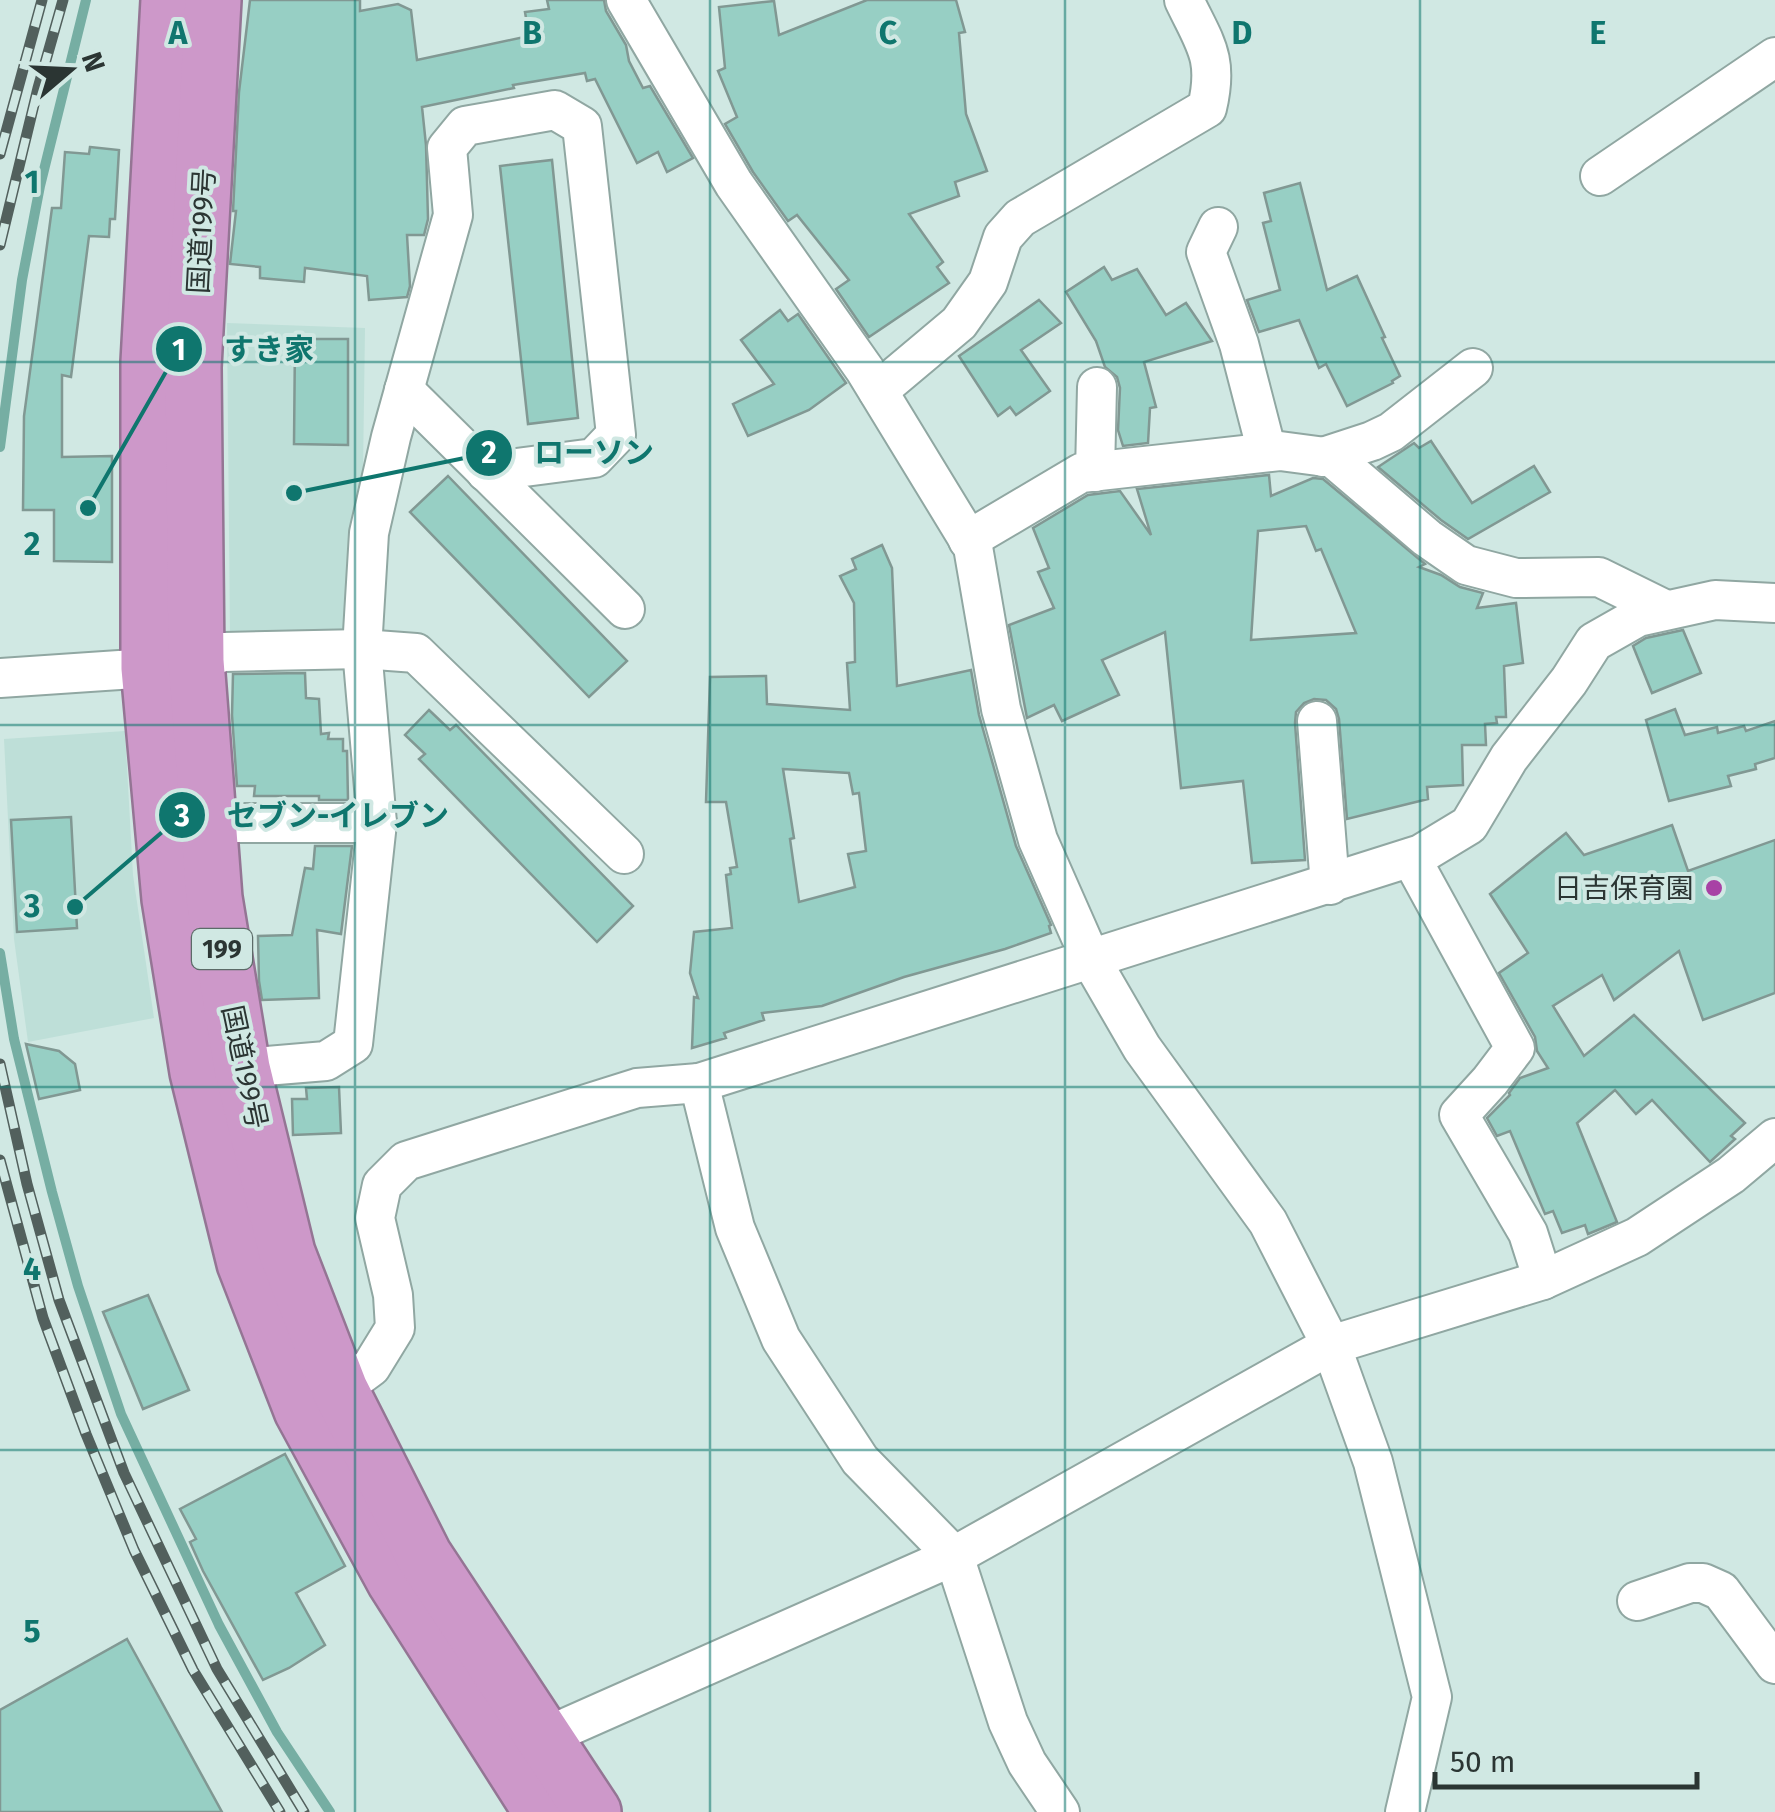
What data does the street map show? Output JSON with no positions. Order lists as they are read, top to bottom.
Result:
{
  "streets": {
    "highway": ["国道199号", "199"]
  },
  "places": [
    "ローソン",
    "すき家",
    "日吉保育園",
    "セブン-イレブン"
  ],
  "scale_bar": "50 m",
  "north": "right",
  "grid": {
    "columns": [
      "A",
      "B",
      "C",
      "D",
      "E"
    ],
    "rows": [
      "1",
      "2",
      "3",
      "4",
      "5"
    ]
  }
}
